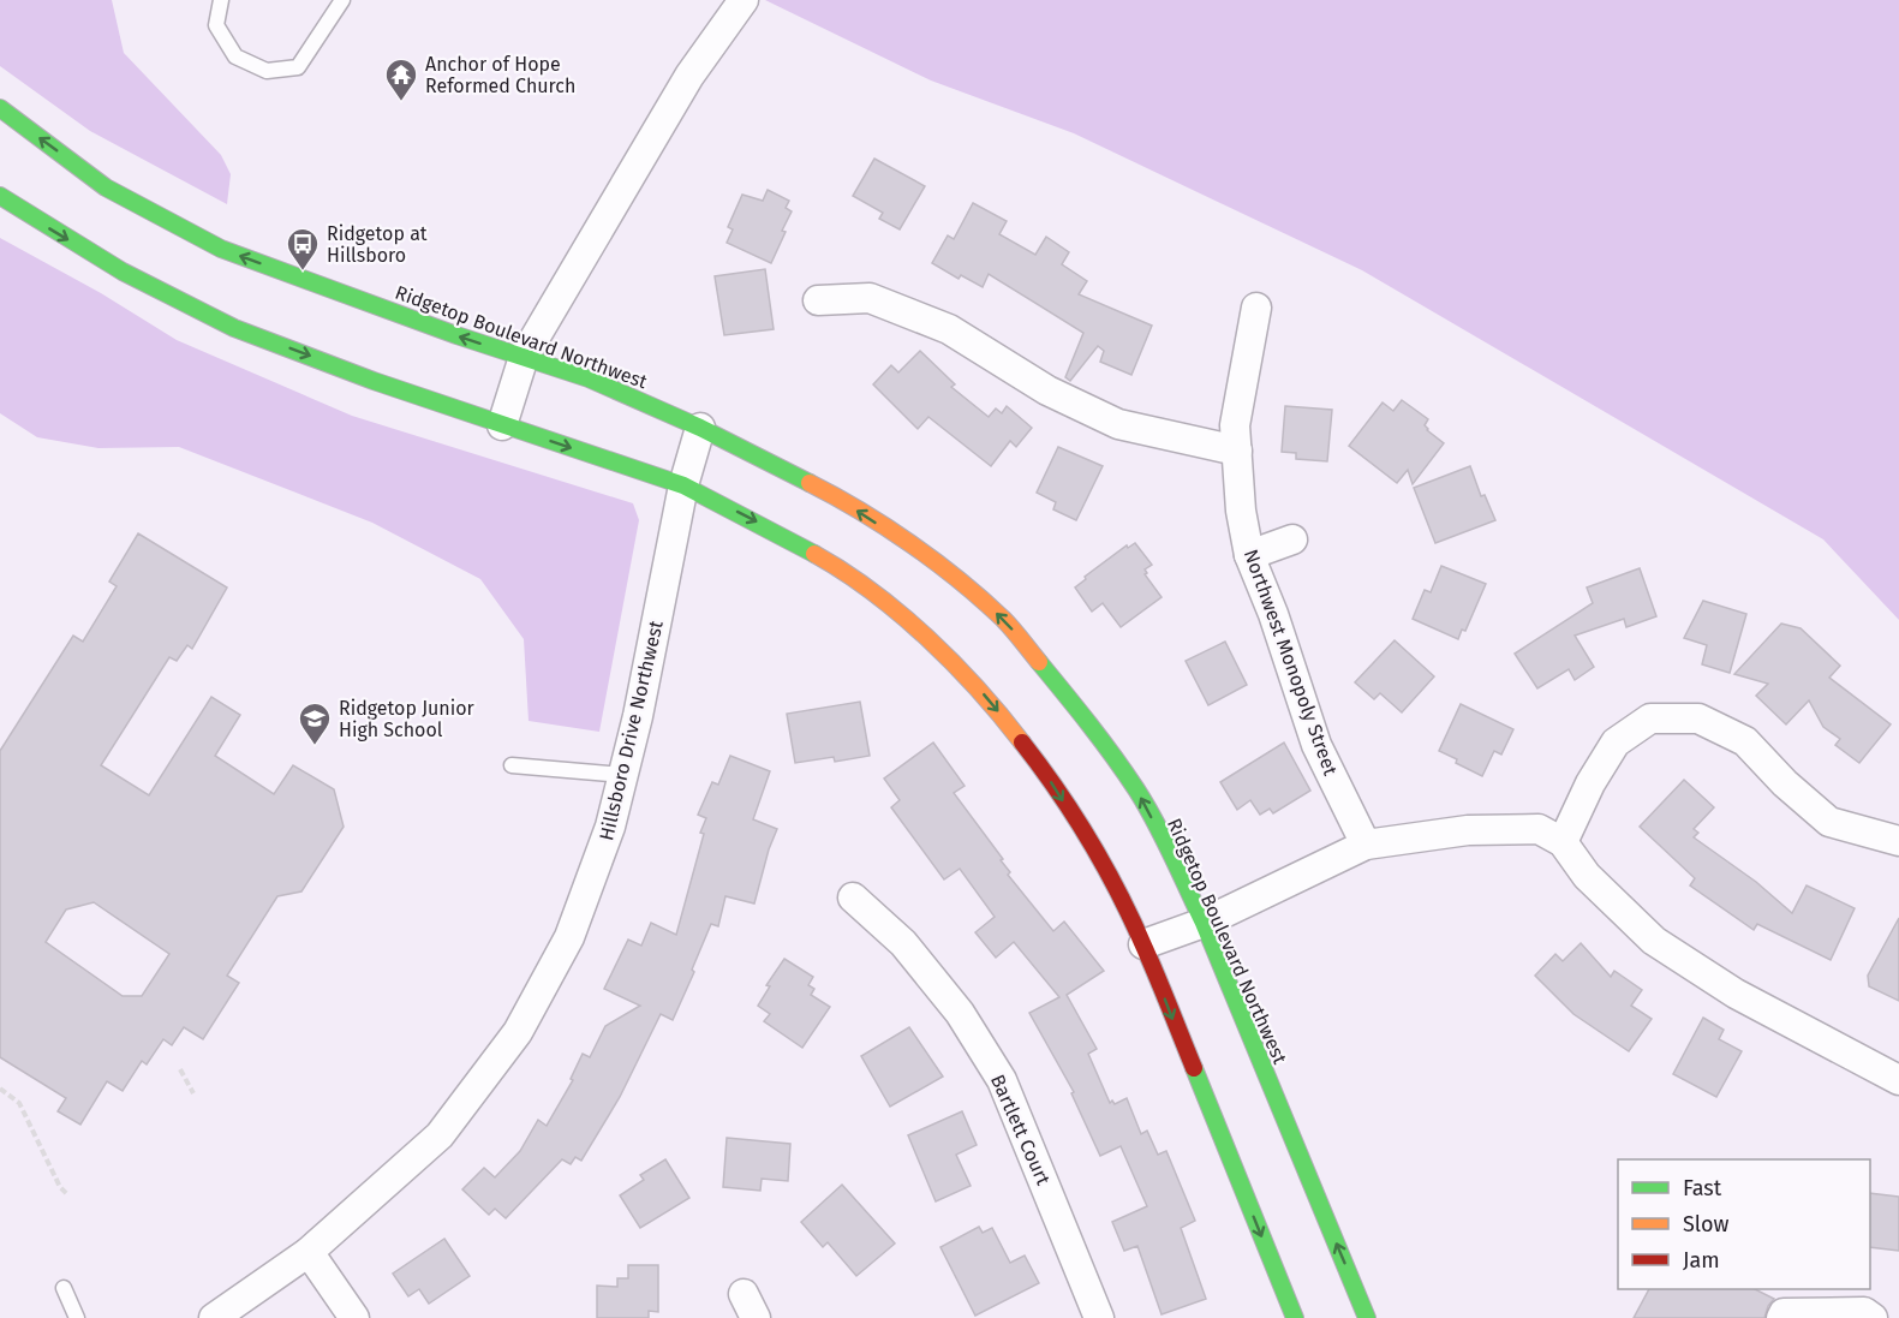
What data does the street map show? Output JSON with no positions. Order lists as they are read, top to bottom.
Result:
{
  "streets": {
    "main road": ["Ridgetop Boulevard Northwest"],
    "street": ["Northwest Monopoly Street", "Hillsboro Drive Northwest", "Bartlett Court"]
  },
  "crossings": [
    ["Ridgetop Boulevard Northwest", "Hillsboro Drive Northwest"]
  ],
  "places": {
    "temple": ["Anchor of Hope Reformed Church"],
    "bus stop": ["Ridgetop at Hillsboro"],
    "school or university": ["Ridgetop Junior High School"]
  },
  "legend": ["Fast", "Slow", "Jam"]
}
